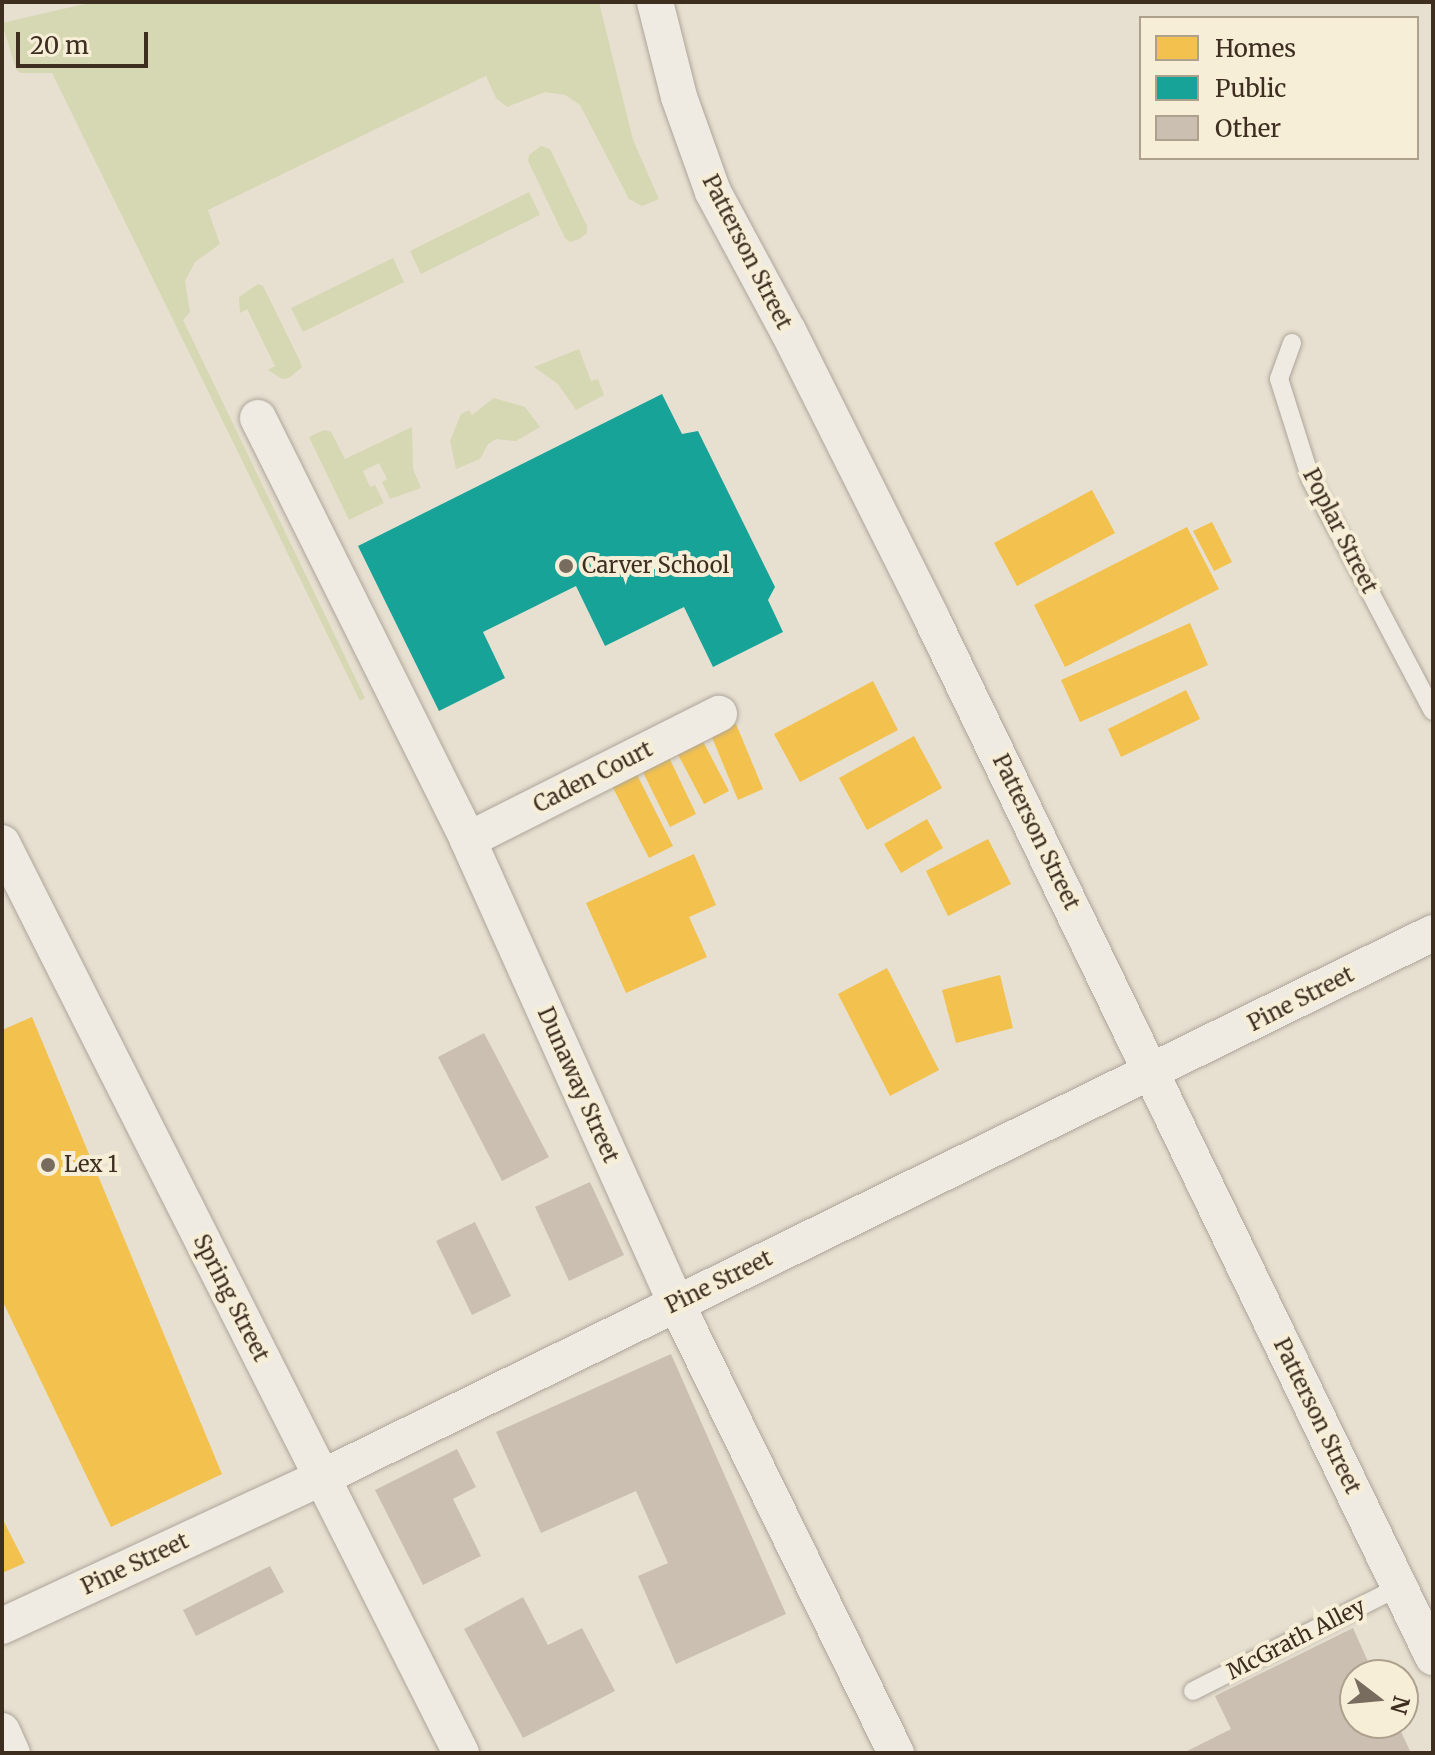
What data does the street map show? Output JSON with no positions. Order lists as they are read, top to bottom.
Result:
{
  "streets": {
    "street": [
      "Patterson Street",
      "Caden Court",
      "Pine Street",
      "Dunaway Street",
      "Spring Street"
    ],
    "lane": ["Poplar Street", "McGrath Alley"]
  },
  "crossings": [
    ["Patterson Street", "Pine Street"],
    ["Patterson Street", "McGrath Alley"],
    ["Caden Court", "Dunaway Street"],
    ["Pine Street", "Dunaway Street"],
    ["Pine Street", "Spring Street"]
  ],
  "places": ["Carver School", "Lex 1"],
  "legend": ["Homes", "Public", "Other"],
  "scale_bar": "20 m",
  "north": "right"
}
